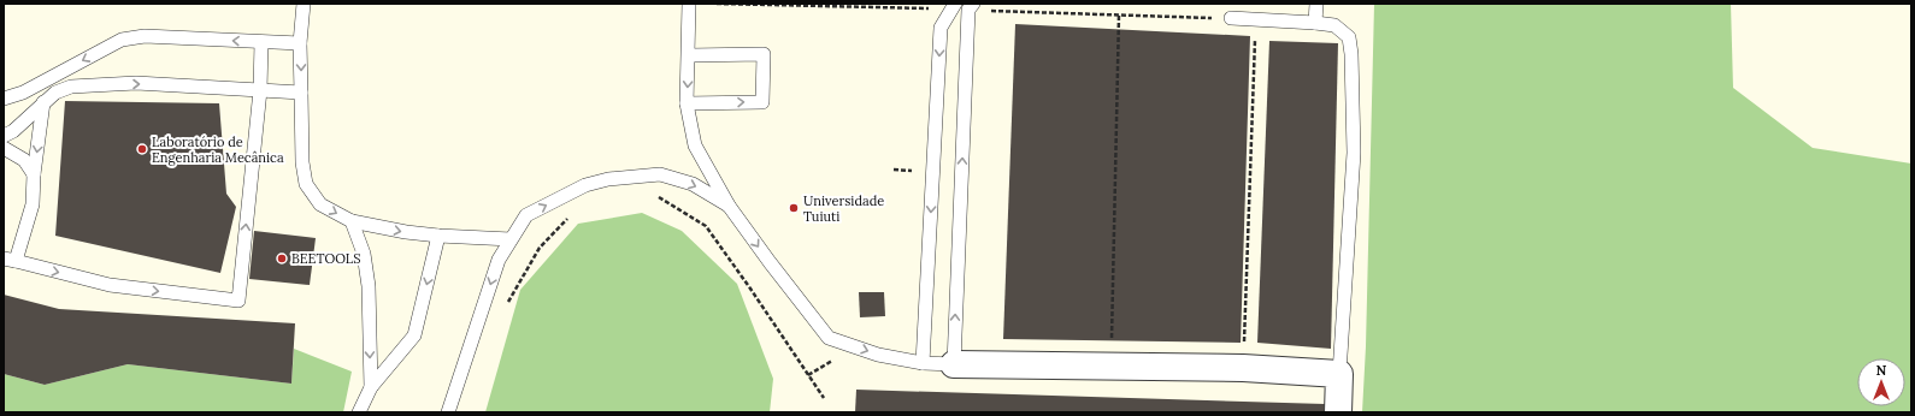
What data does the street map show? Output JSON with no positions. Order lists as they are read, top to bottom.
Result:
{
  "places": ["Laboratório de Engenharia Mecânica", "Universidade Tuiuti", "BEETOOLS"],
  "north": "top"
}
